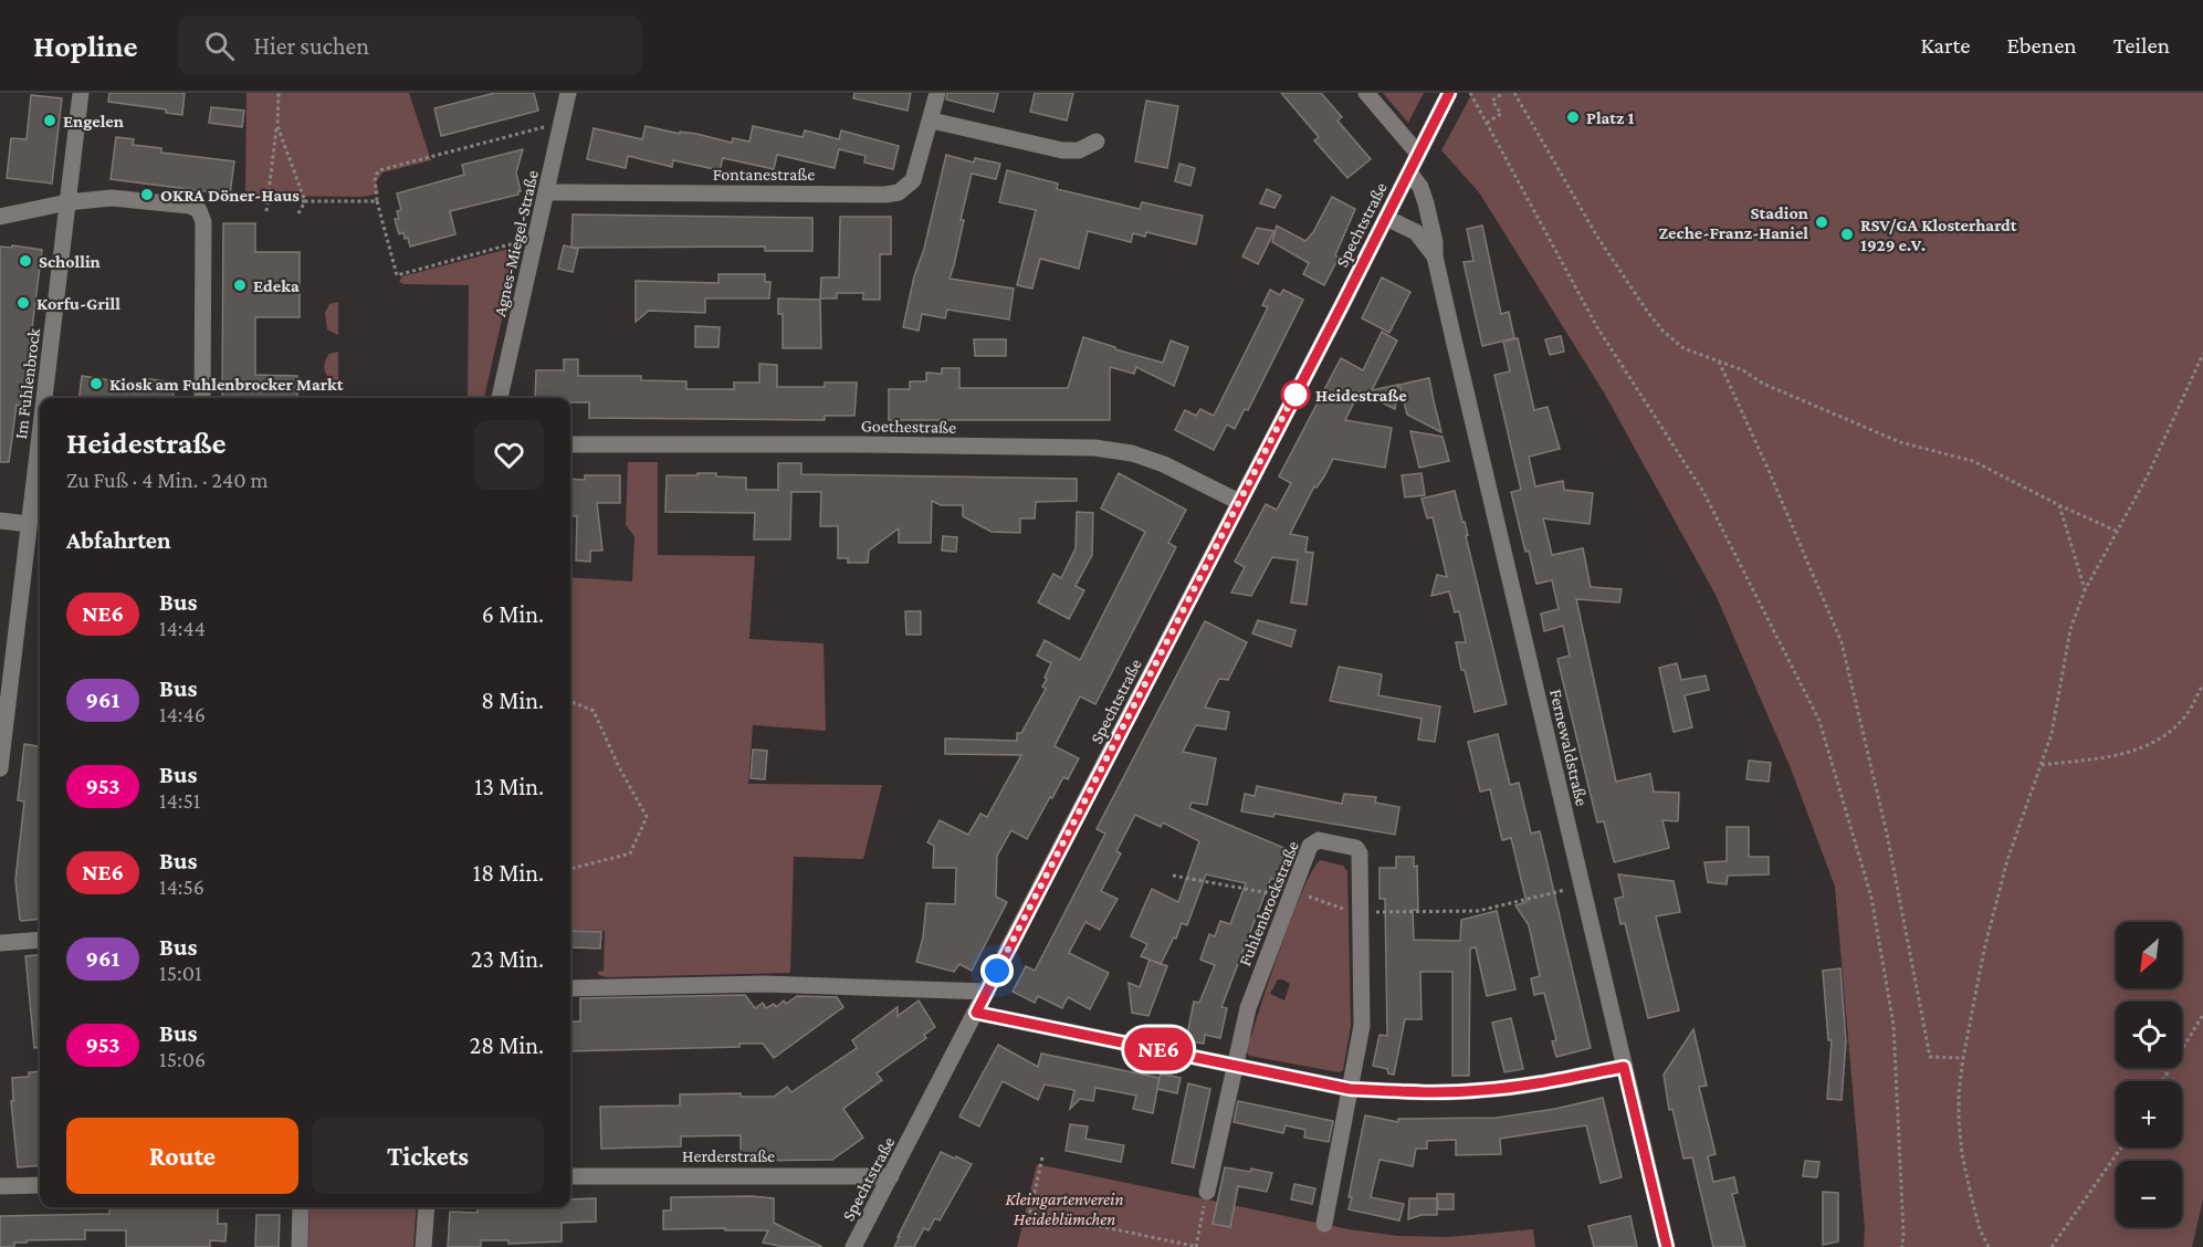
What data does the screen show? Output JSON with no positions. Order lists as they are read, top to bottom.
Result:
{
  "streets": {
    "street": [
      "Fontanestraße",
      "Spechtstraße",
      "Agnes-Miegel-Straße",
      "Im Fuhlenbrock",
      "Goethestraße",
      "Fernewaldstraße",
      "Fuhlenbrockstraße",
      "Herderstraße"
    ]
  },
  "crossings": [
    ["Fontanestraße", "Agnes-Miegel-Straße"],
    ["Spechtstraße", "Goethestraße"],
    ["Spechtstraße", "Fernewaldstraße"],
    ["Spechtstraße", "Herderstraße"]
  ],
  "parks": ["Kleingartenverein Heideblümchen"],
  "places": [
    "Platz 1",
    "Engelen",
    "OKRA Döner-Haus",
    "Stadion Zeche-Franz-Haniel",
    "RSV/GA Klosterhardt 1929 e.V.",
    "Schollin",
    "Edeka",
    "Korfu-Grill",
    "Kiosk am Fuhlenbrocker Markt",
    "Heidestraße"
  ],
  "lines": ["bus line NE6"],
  "north": "bottom left",
  "page": {
    "header": "Hopline",
    "search": "Hier suchen",
    "nav": ["Karte", "Ebenen", "Teilen"],
    "on_map": "NE6",
    "heading": [
      ["Heidestraße", "Zu Fuß · 4 Min. · 240 m"],
      "Abfahrten"
    ],
    "list": [
      {
        "mark": "NE6",
        "name": "Bus",
        "note": "14:44",
        "value": "6 Min."
      },
      {
        "mark": "961",
        "name": "Bus",
        "note": "14:46",
        "value": "8 Min."
      },
      {
        "mark": "953",
        "name": "Bus",
        "note": "14:51",
        "value": "13 Min."
      },
      {
        "mark": "NE6",
        "name": "Bus",
        "note": "14:56",
        "value": "18 Min."
      },
      {
        "mark": "961",
        "name": "Bus",
        "note": "15:01",
        "value": "23 Min."
      },
      {
        "mark": "953",
        "name": "Bus",
        "note": "15:06",
        "value": "28 Min."
      }
    ],
    "map_buttons": ["+", "−"],
    "buttons": ["Route", "Tickets"]
  }
}
